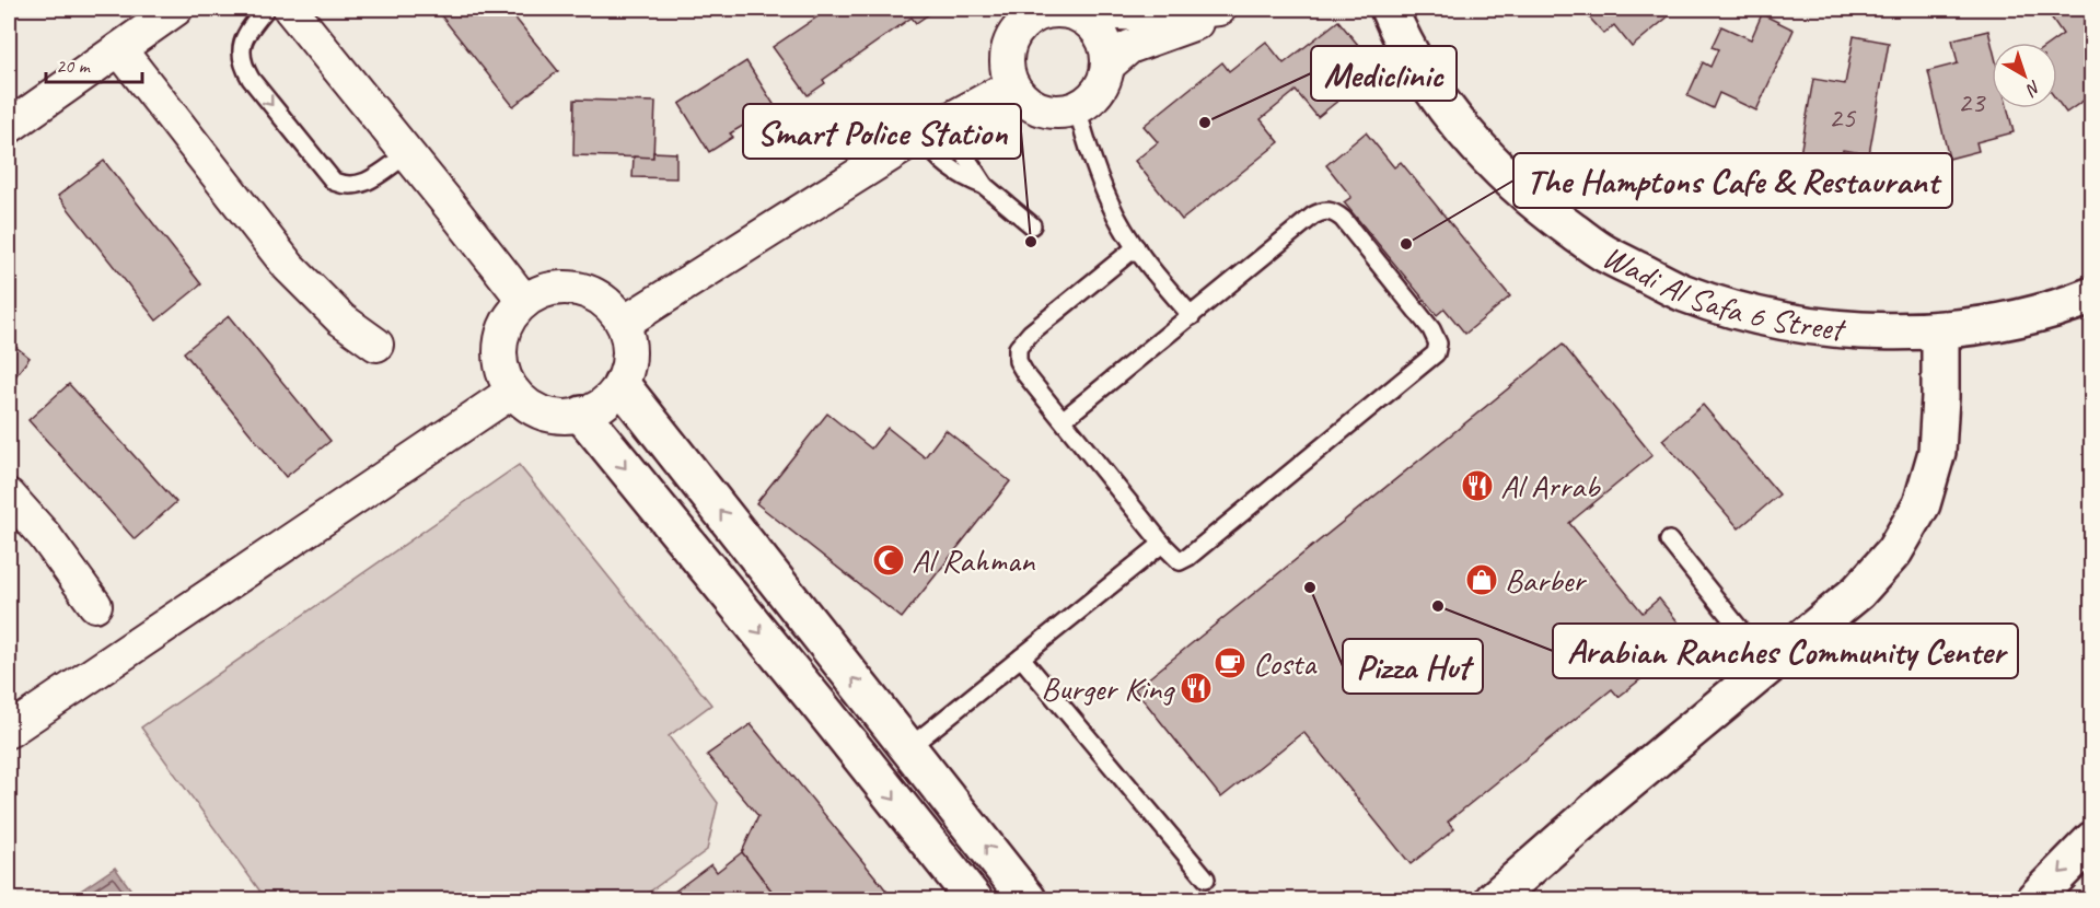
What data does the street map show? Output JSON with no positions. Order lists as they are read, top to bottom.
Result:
{
  "streets": {
    "main road": ["Wadi Al Safa 6 Street"]
  },
  "places": {
    "other": [
      "Mediclinic",
      "Smart Police Station",
      "The Hamptons Cafe & Restaurant",
      "Pizza Hut",
      "Arabian Ranches Community Center"
    ],
    "restaurant": ["Al Arrab", "Burger King"],
    "mosque": ["Al Rahman"],
    "shop": ["Barber"],
    "cafe": ["Costa"]
  },
  "house_numbers": ["23", "25"],
  "scale_bar": "20 m",
  "north": "bottom right"
}
